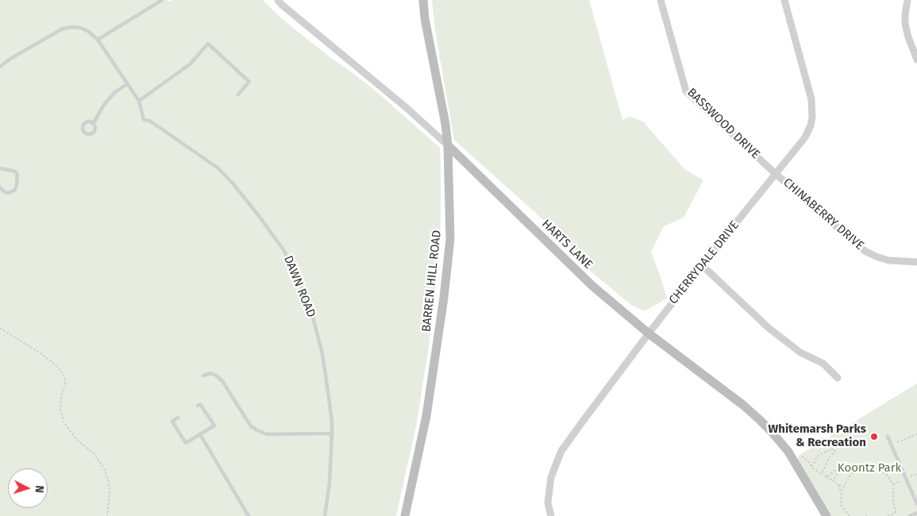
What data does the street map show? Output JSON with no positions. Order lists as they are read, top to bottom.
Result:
{
  "streets": {
    "street": [
      "BASSWOOD DRIVE",
      "CHINABERRY DRIVE",
      "HARTS LANE",
      "CHERRYDALE DRIVE",
      "BARREN HILL ROAD"
    ],
    "lane": ["DAWN ROAD"]
  },
  "crossings": [
    ["BASSWOOD DRIVE", "CHINABERRY DRIVE"],
    ["BASSWOOD DRIVE", "CHERRYDALE DRIVE"],
    ["CHINABERRY DRIVE", "CHERRYDALE DRIVE"],
    ["HARTS LANE", "CHERRYDALE DRIVE"],
    ["HARTS LANE", "BARREN HILL ROAD"]
  ],
  "parks": ["Koontz Park"],
  "places": ["Whitemarsh Parks & Recreation"],
  "north": "right"
}
